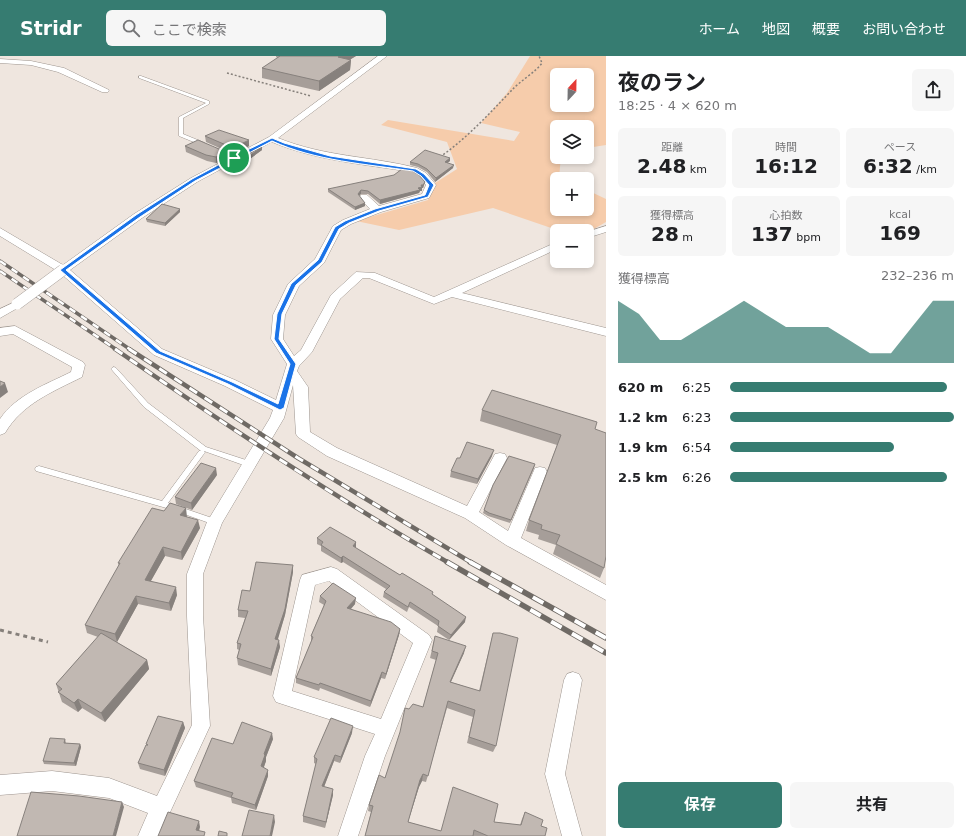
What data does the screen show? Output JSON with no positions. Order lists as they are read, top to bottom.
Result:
{
  "north": "top",
  "page": {
    "header": "Stridr",
    "search": "ここで検索",
    "nav": [
      "ホーム",
      "地図",
      "概要",
      "お問い合わせ"
    ],
    "heading": ["夜のラン", "18:25 · 4 × 620 m"],
    "map_buttons": ["+", "−"],
    "stats": [
      ["距離", "2.48 km"],
      ["時間", "16:12"],
      ["ペース", "6:32 /km"],
      ["獲得標高", "28 m"],
      ["心拍数", "137 bpm"],
      ["kcal", "169"]
    ],
    "chart": ["獲得標高", "232–236 m"],
    "list": [
      {
        "name": "620 m",
        "note": "6:25"
      },
      {
        "name": "1.2 km",
        "note": "6:23"
      },
      {
        "name": "1.9 km",
        "note": "6:54"
      },
      {
        "name": "2.5 km",
        "note": "6:26"
      }
    ],
    "buttons": ["保存", "共有"]
  }
}
